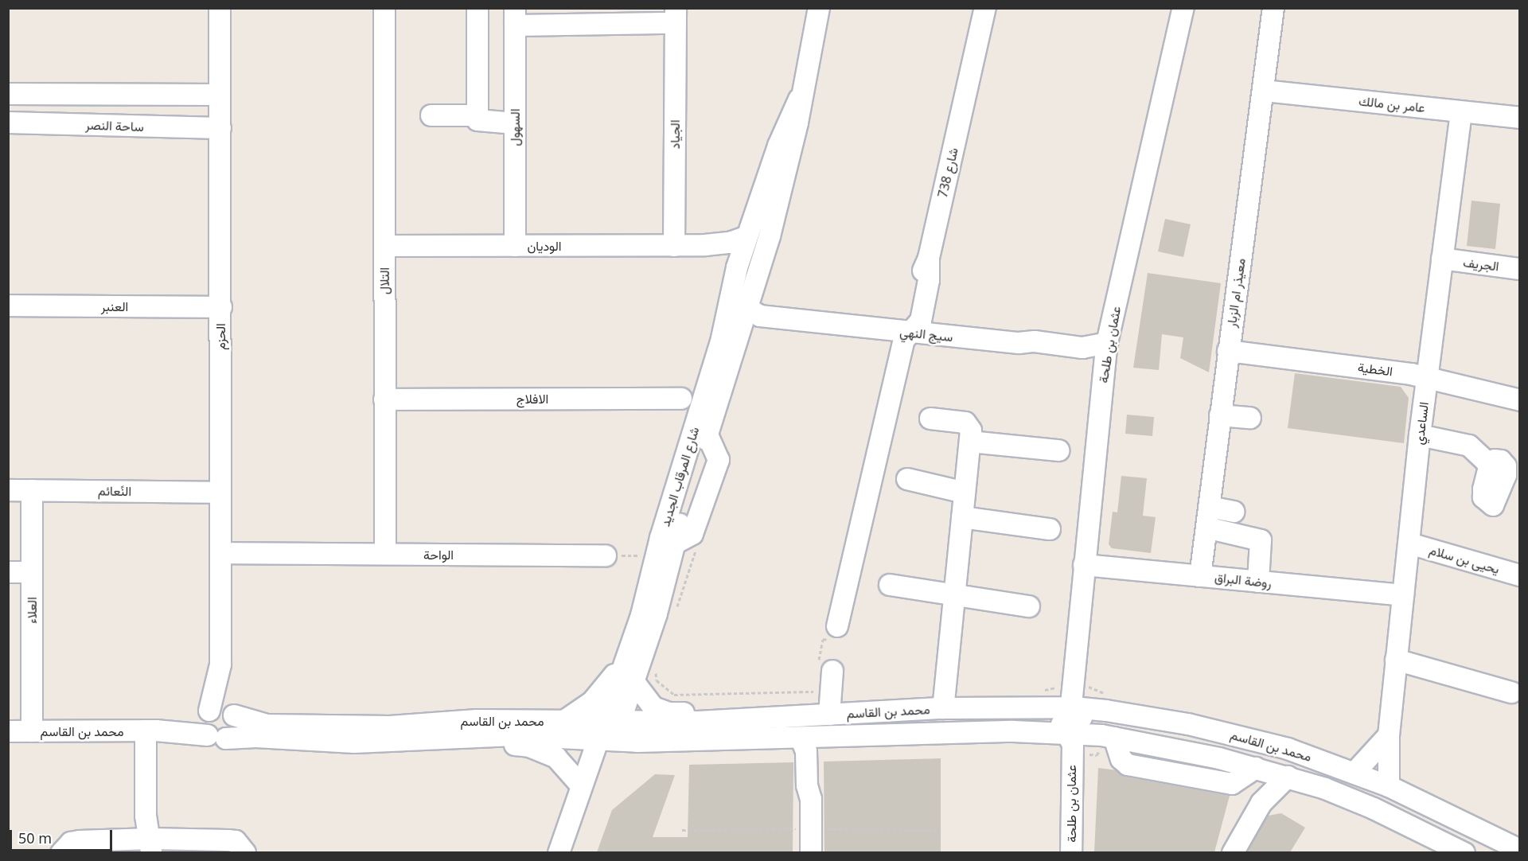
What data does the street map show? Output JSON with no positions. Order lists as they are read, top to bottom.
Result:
{
  "streets": {
    "street": [
      "عامر بن مالك",
      "ساحة النصر",
      "السهول",
      "الجياد",
      "شارع 738",
      "الوديان",
      "الجريف",
      "التلال",
      "معيذر ام الزبار",
      "العنبر",
      "سيج النهي",
      "الحزم",
      "عثمان بن طلحة",
      "الخطية",
      "الافلاج",
      "الساعدي",
      "شارع المرقاب الجديد",
      "النًعائم",
      "الواحة",
      "يحيى بن سلام",
      "روضة البراق",
      "العلاء",
      "محمد بن القاسم"
    ]
  },
  "crossings": [
    ["عامر بن مالك", "معيذر ام الزبار"],
    ["عامر بن مالك", "الساعدي"],
    ["ساحة النصر", "الحزم"],
    ["السهول", "الجياد"],
    ["السهول", "الوديان"],
    ["الجياد", "الوديان"],
    ["شارع 738", "سيج النهي"],
    ["الوديان", "التلال"],
    ["الوديان", "شارع المرقاب الجديد"],
    ["الجريف", "الساعدي"],
    ["التلال", "الافلاج"],
    ["التلال", "الواحة"],
    ["معيذر ام الزبار", "الخطية"],
    ["معيذر ام الزبار", "روضة البراق"],
    ["العنبر", "الحزم"],
    ["سيج النهي", "عثمان بن طلحة"],
    ["سيج النهي", "شارع المرقاب الجديد"],
    ["الحزم", "النًعائم"],
    ["الحزم", "الواحة"],
    ["الحزم", "محمد بن القاسم"],
    ["عثمان بن طلحة", "روضة البراق"],
    ["عثمان بن طلحة", "محمد بن القاسم"],
    ["الخطية", "الساعدي"],
    ["الساعدي", "يحيى بن سلام"],
    ["الساعدي", "روضة البراق"],
    ["الساعدي", "محمد بن القاسم"],
    ["شارع المرقاب الجديد", "محمد بن القاسم"],
    ["النًعائم", "العلاء"],
    ["العلاء", "محمد بن القاسم"]
  ],
  "scale_bar": "50 m"
}
